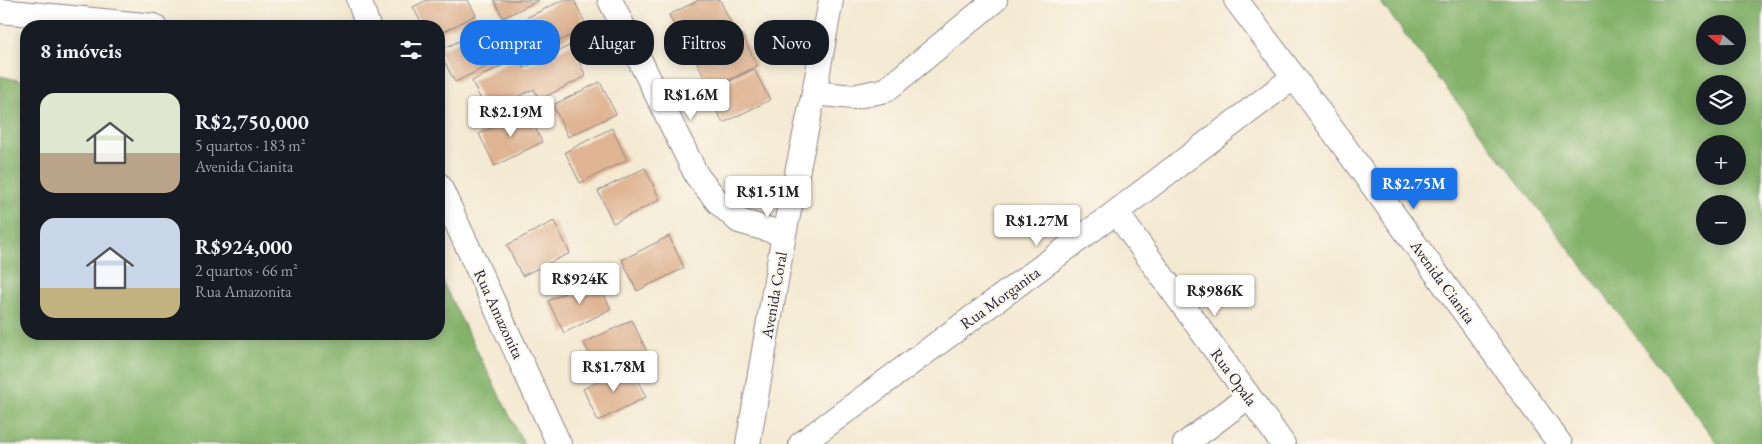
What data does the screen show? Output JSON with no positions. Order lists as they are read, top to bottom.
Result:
{
  "streets": {
    "street": [
      "Avenida Cianita",
      "Avenida Coral",
      "Rua Morganita",
      "Rua Amazonita",
      "Rua Opala"
    ]
  },
  "crossings": [
    ["Avenida Cianita", "Rua Morganita"],
    ["Rua Morganita", "Rua Opala"]
  ],
  "north": "left",
  "page": {
    "map_buttons": ["+", "−"],
    "chip": [
      "Comprar",
      "Alugar",
      "Filtros",
      "Novo"
    ],
    "heading": "8 imóveis",
    "price": [
      "R$1.6M",
      "R$2.19M",
      "R$2.75M",
      "R$1.51M",
      "R$1.27M",
      "R$924K",
      "R$986K",
      "R$1.78M"
    ],
    "list": [
      {
        "name": "R$2,750,000",
        "note": "5 quartos · 183 m² · Avenida Cianita"
      },
      {
        "name": "R$924,000",
        "note": "2 quartos · 66 m² · Rua Amazonita"
      }
    ]
  }
}
